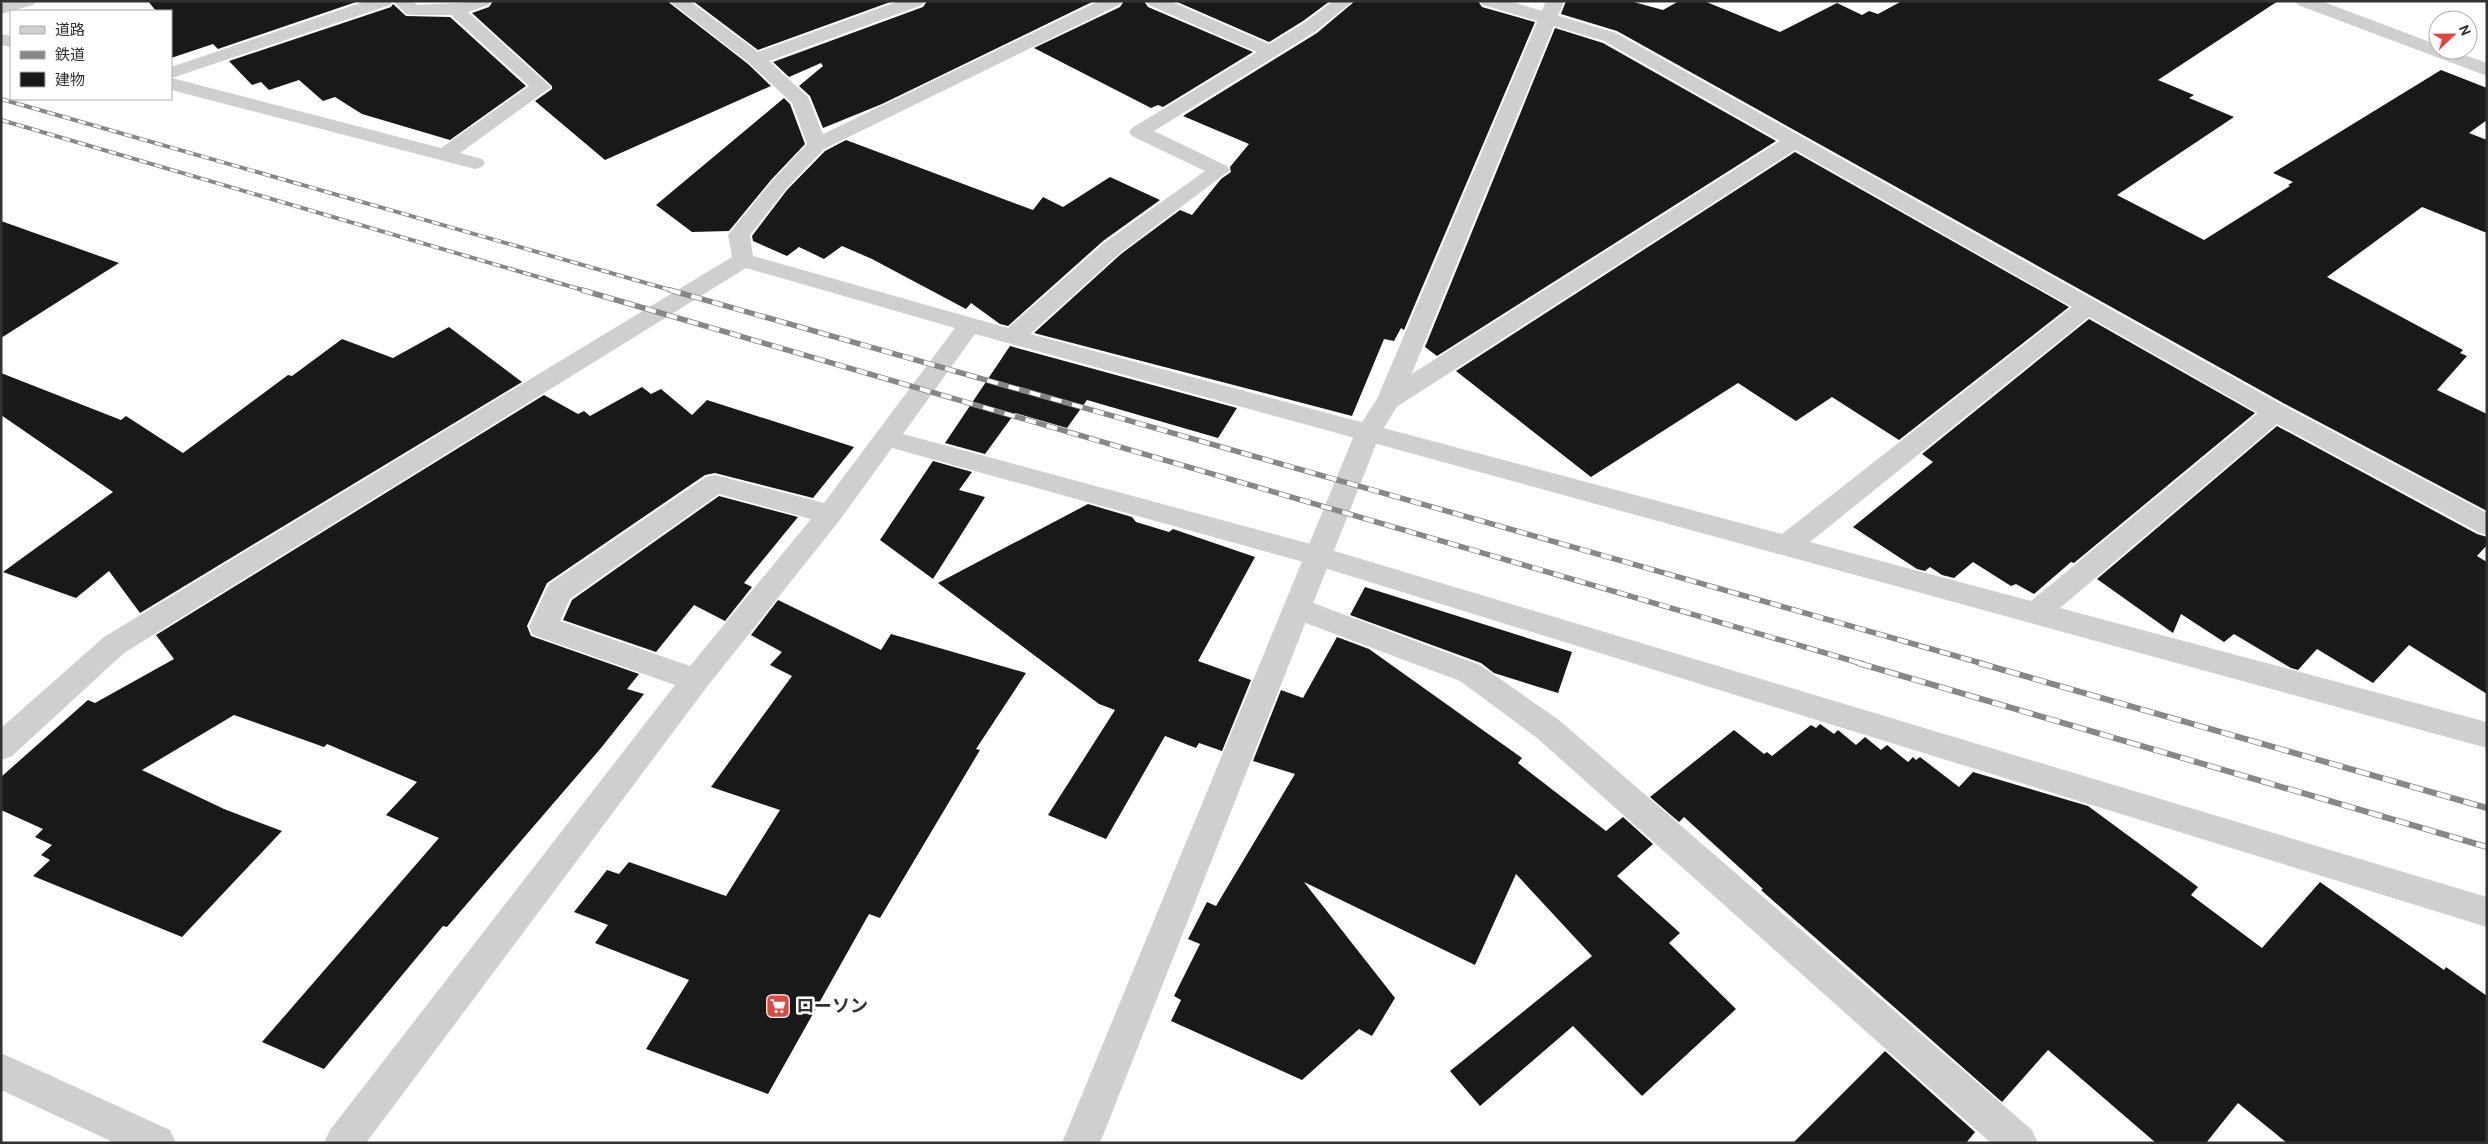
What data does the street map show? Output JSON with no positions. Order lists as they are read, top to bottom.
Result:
{
  "places": {
    "supermarket": ["ローソン"]
  },
  "legend": ["道路", "鉄道", "建物"],
  "north": "right"
}
